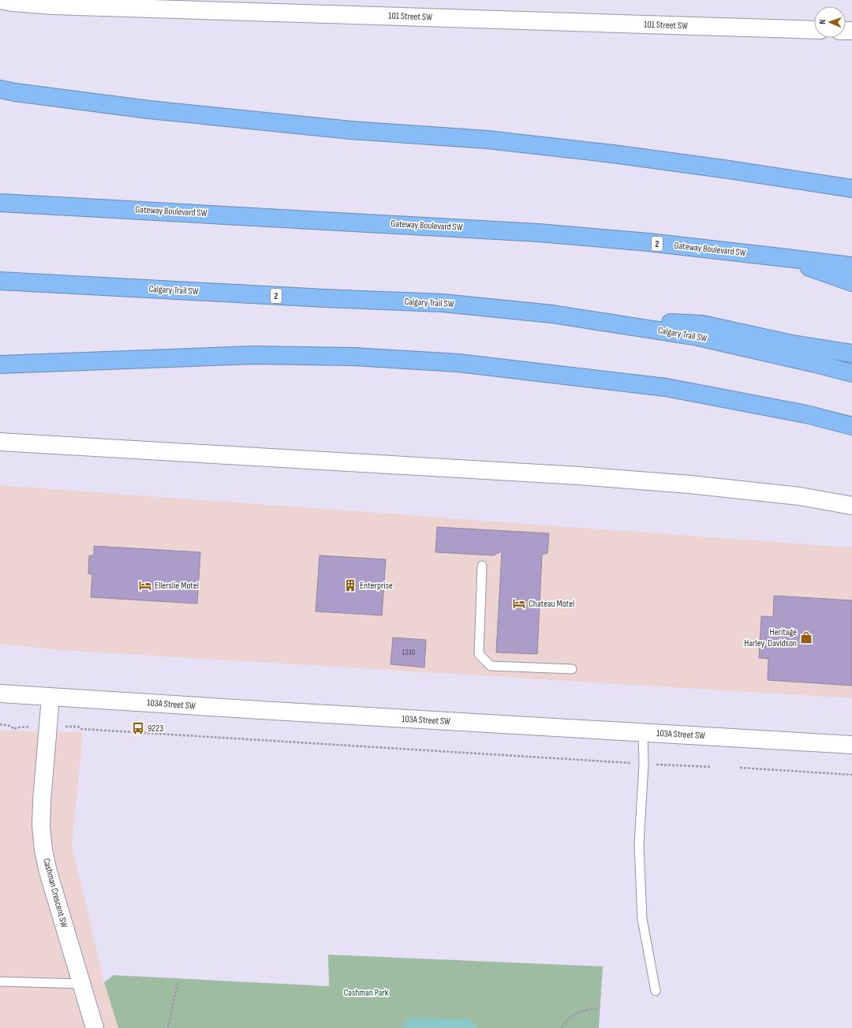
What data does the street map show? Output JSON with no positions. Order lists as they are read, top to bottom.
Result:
{
  "streets": {
    "highway": ["Gateway Boulevard SW", "2", "Calgary Trail SW"],
    "street": ["101 Street SW", "103A Street SW", "Cashman Crescent SW"]
  },
  "crossings": [
    ["103A Street SW", "Cashman Crescent SW"]
  ],
  "parks": ["Cashman Park"],
  "places": {
    "hotel": ["Ellerslie Motel", "Chateau Motel"],
    "building": ["Enterprise"],
    "shop": ["Heritage Harley-Davidson"],
    "bus stop": ["9223"]
  },
  "house_numbers": ["1330"],
  "north": "left"
}
